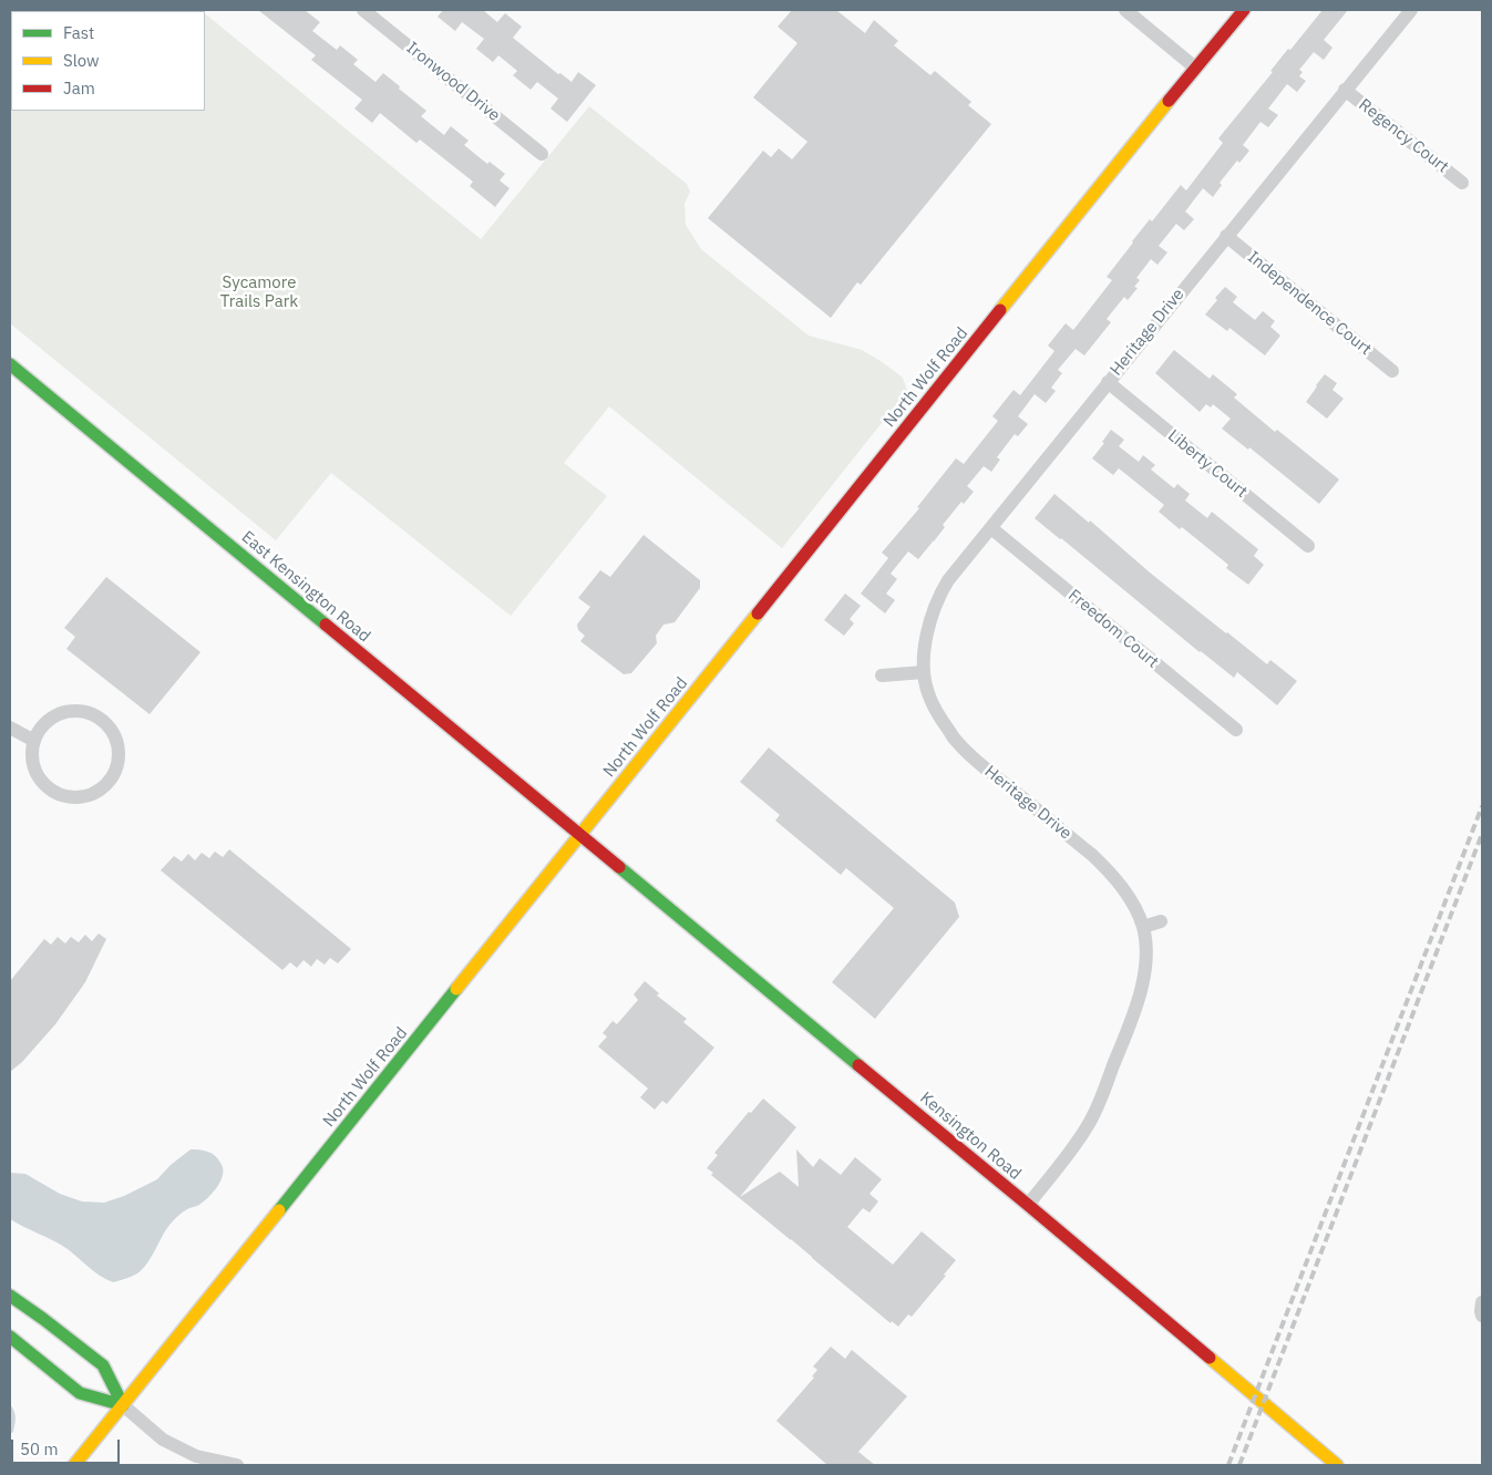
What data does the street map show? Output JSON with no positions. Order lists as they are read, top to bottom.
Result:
{
  "streets": {
    "main road": ["North Wolf Road", "East Kensington Road", "Kensington Road"],
    "street": [
      "Ironwood Drive",
      "Regency Court",
      "Independence Court",
      "Heritage Drive",
      "Liberty Court",
      "Freedom Court"
    ]
  },
  "crossings": [
    ["Regency Court", "Heritage Drive"],
    ["Independence Court", "Heritage Drive"],
    ["Heritage Drive", "Liberty Court"],
    ["Heritage Drive", "Freedom Court"],
    ["Heritage Drive", "Kensington Road"],
    ["North Wolf Road", "East Kensington Road"],
    ["North Wolf Road", "Kensington Road"],
    ["East Kensington Road", "Kensington Road"]
  ],
  "parks": ["Sycamore Trails Park"],
  "legend": ["Fast", "Slow", "Jam"],
  "scale_bar": "50 m"
}
